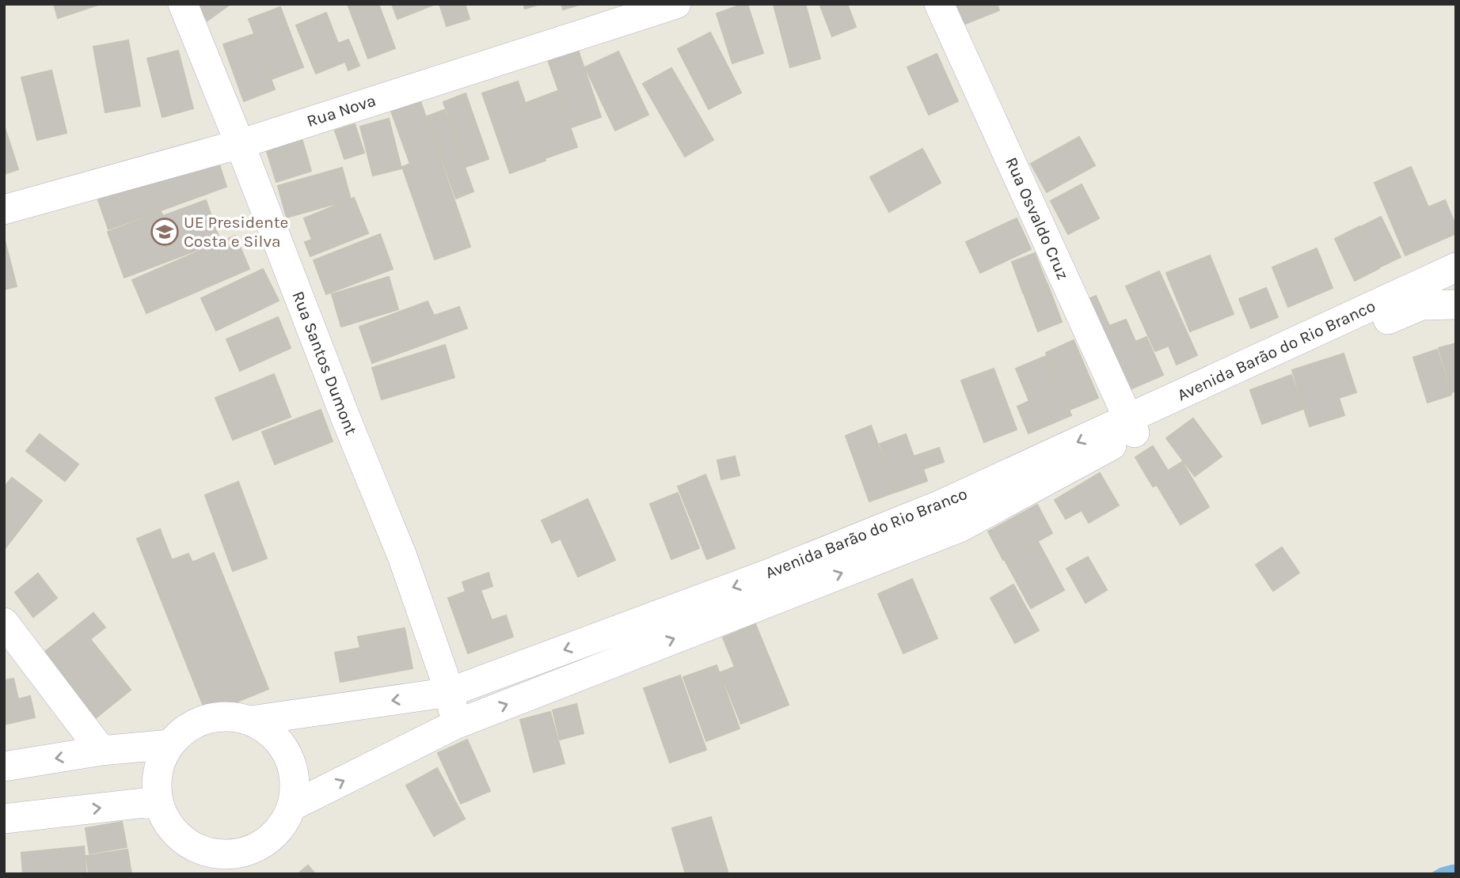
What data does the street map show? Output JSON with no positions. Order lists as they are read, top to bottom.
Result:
{
  "streets": {
    "street": [
      "Rua Nova",
      "Rua Osvaldo Cruz",
      "Avenida Barão do Rio Branco",
      "Rua Santos Dumont"
    ]
  },
  "crossings": [
    ["Rua Nova", "Rua Santos Dumont"],
    ["Rua Osvaldo Cruz", "Avenida Barão do Rio Branco"],
    ["Avenida Barão do Rio Branco", "Rua Santos Dumont"]
  ],
  "places": {
    "school or university": ["UE Presidente Costa e Silva"]
  }
}
